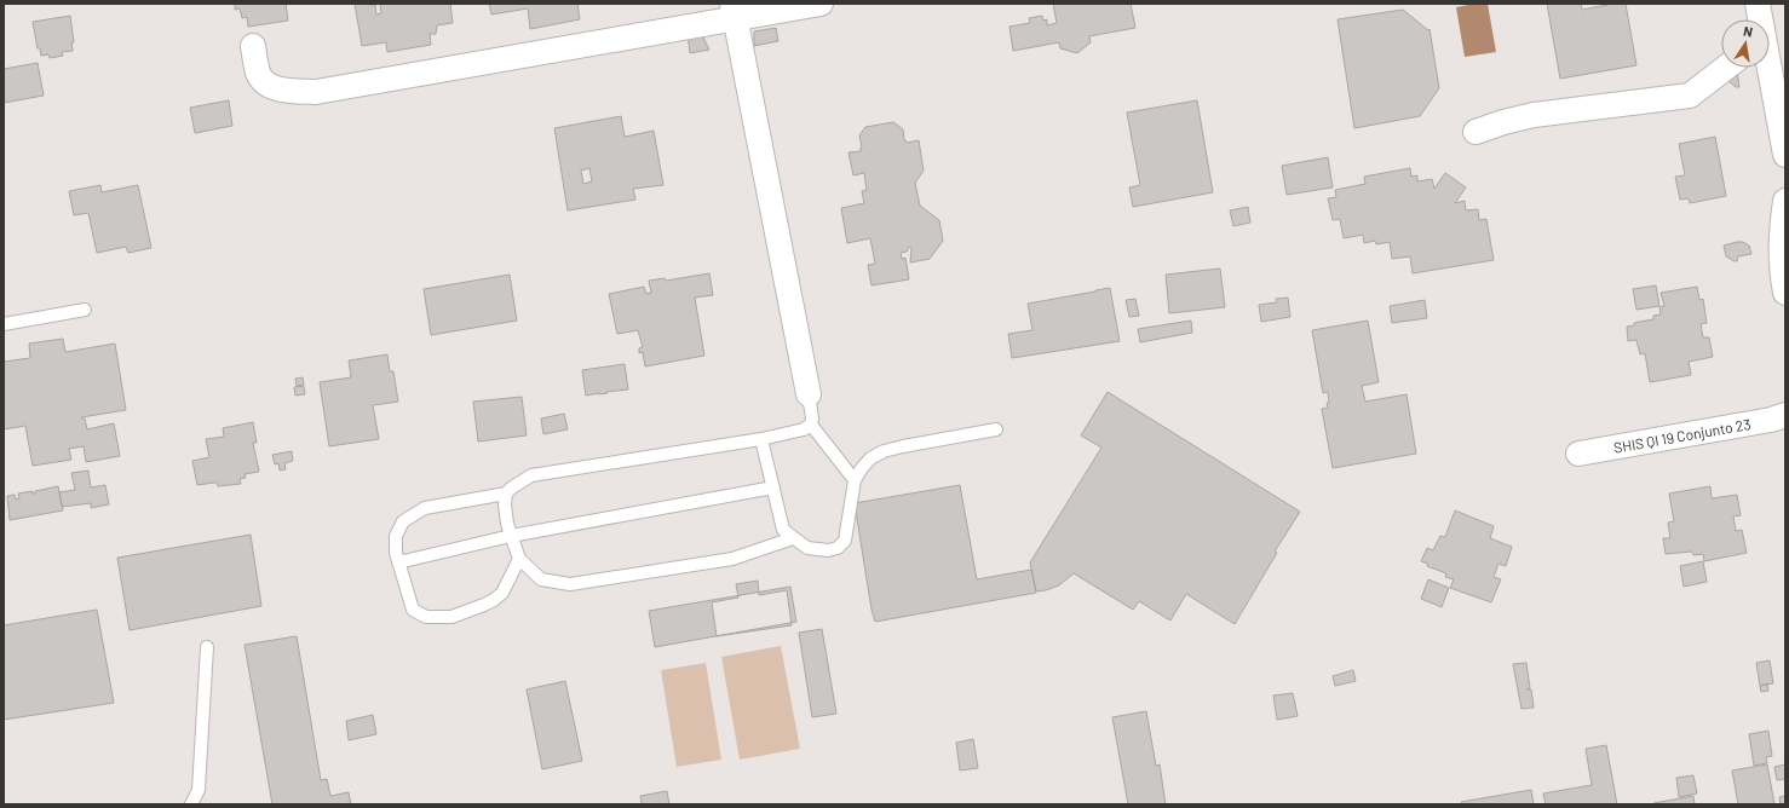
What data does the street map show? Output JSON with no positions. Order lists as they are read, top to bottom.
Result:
{
  "streets": {
    "street": ["SHIS QI 19 Conjunto 23"]
  },
  "north": "top"
}
